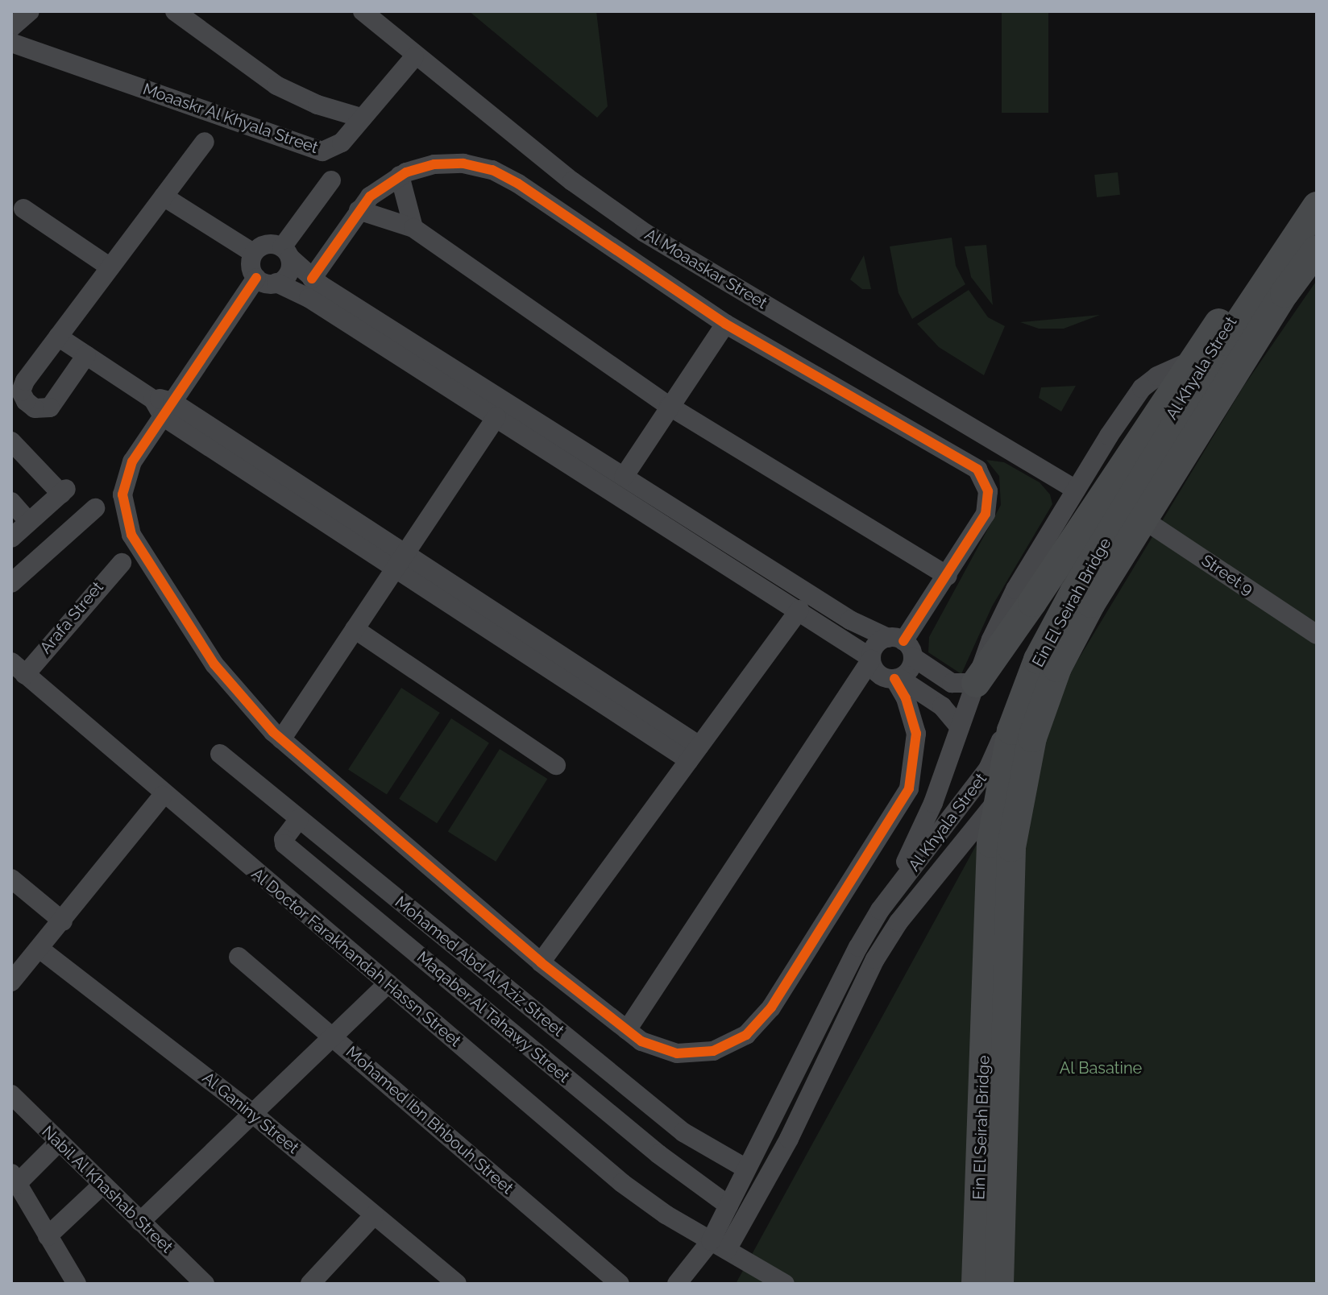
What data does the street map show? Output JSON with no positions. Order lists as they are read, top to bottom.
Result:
{
  "streets": {
    "highway": ["Ein El Seirah Bridge"],
    "street": [
      "Moaaskr Al Khyala Street",
      "Al Moaaskar Street",
      "Al Khyala Street",
      "Street 9",
      "Arafa Street",
      "Al Doctor Farakhandah Hassn Street",
      "Mohamed Abd Al Aziz Street",
      "Maqaber Al Tahawy Street",
      "Al Ganiny Street",
      "Mohamed Ibn Bhbouh Street",
      "Nabil Al Khashab Street"
    ]
  },
  "crossings": [
    ["Moaaskr Al Khyala Street", "Al Moaaskar Street"],
    ["Al Khyala Street", "Street 9"],
    ["Al Khyala Street", "Al Doctor Farakhandah Hassn Street"],
    ["Al Khyala Street", "Mohamed Abd Al Aziz Street"],
    ["Al Khyala Street", "Maqaber Al Tahawy Street"],
    ["Arafa Street", "Al Doctor Farakhandah Hassn Street"],
    ["Mohamed Abd Al Aziz Street", "Maqaber Al Tahawy Street"]
  ],
  "parks": ["Al Basatine"]
}
